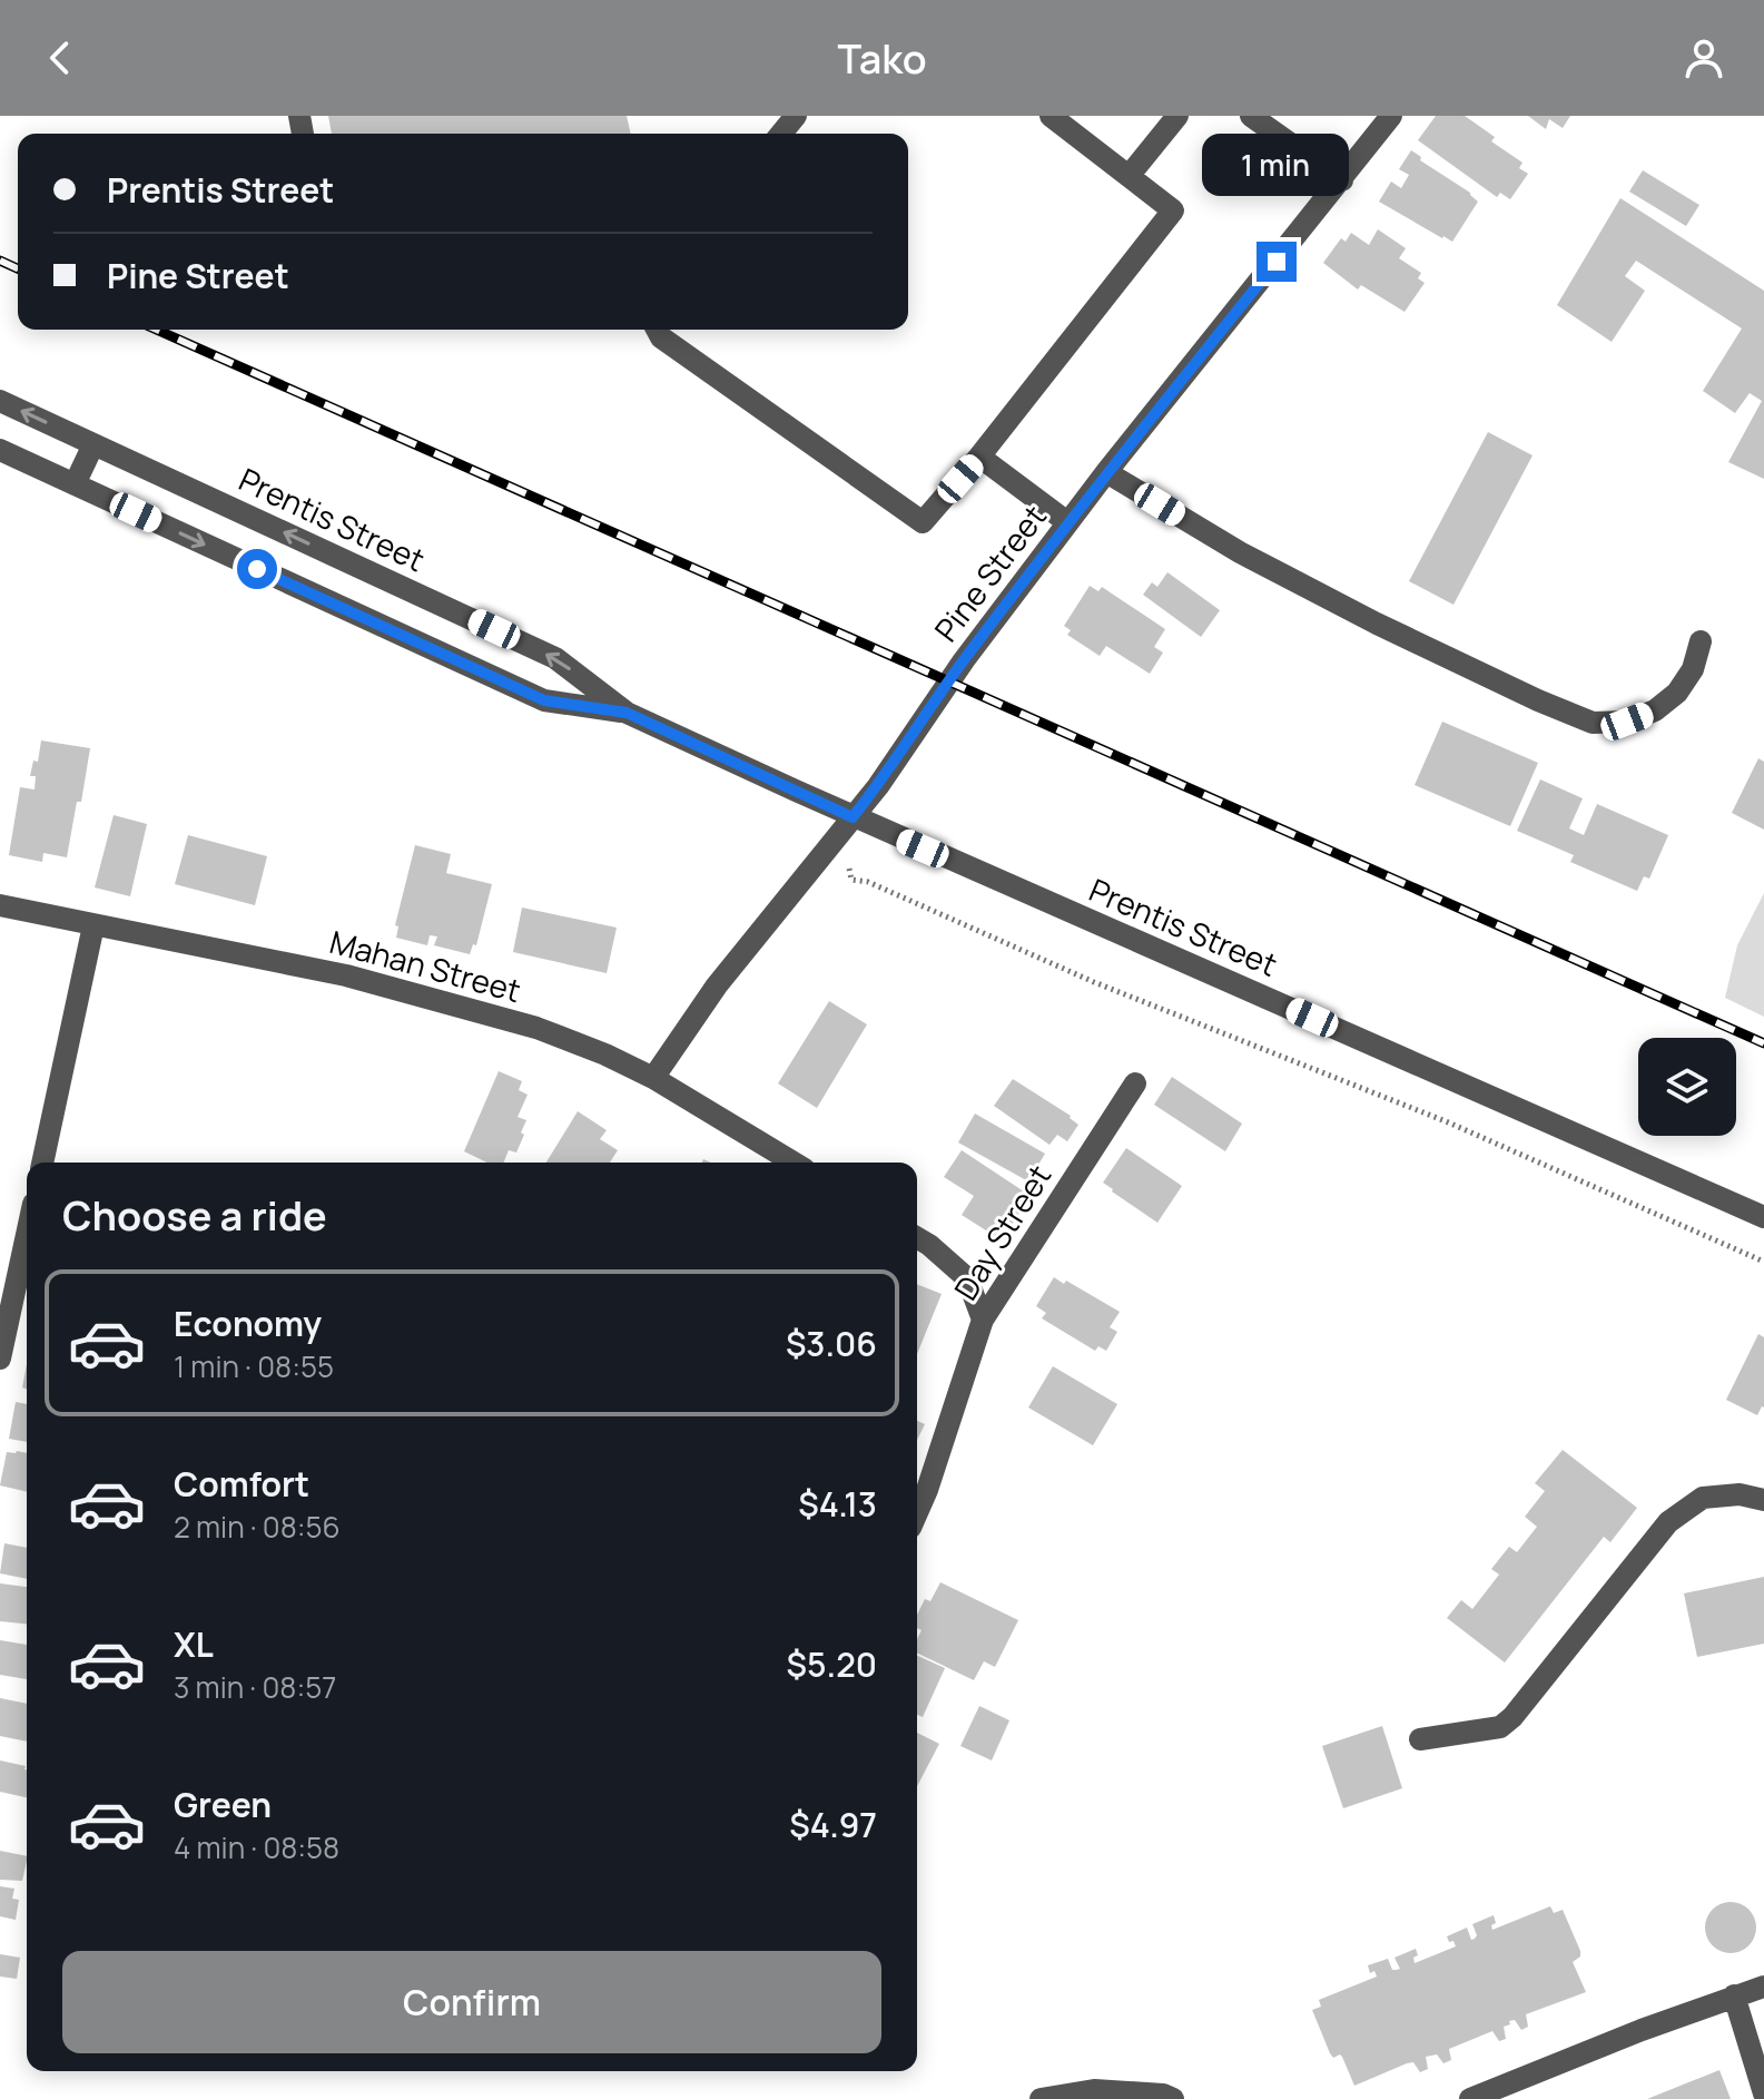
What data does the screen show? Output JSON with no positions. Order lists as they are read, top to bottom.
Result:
{
  "streets": {
    "street": [
      "Prentis Street",
      "Pine Street",
      "Mahan Street",
      "Day Street"
    ]
  },
  "crossings": [
    ["Prentis Street", "Pine Street"],
    ["Pine Street", "Mahan Street"]
  ],
  "page": {
    "header": "Tako",
    "bubble": "1 min",
    "banner": ["Prentis Street", "Pine Street"],
    "heading": "Choose a ride",
    "list": [
      {
        "name": "Economy",
        "note": "1 min · 08:55",
        "value": "$3.06"
      },
      {
        "name": "Comfort",
        "note": "2 min · 08:56",
        "value": "$4.13"
      },
      {
        "name": "XL",
        "note": "3 min · 08:57",
        "value": "$5.20"
      },
      {
        "name": "Green",
        "note": "4 min · 08:58",
        "value": "$4.97"
      }
    ],
    "buttons": "Confirm"
  }
}
